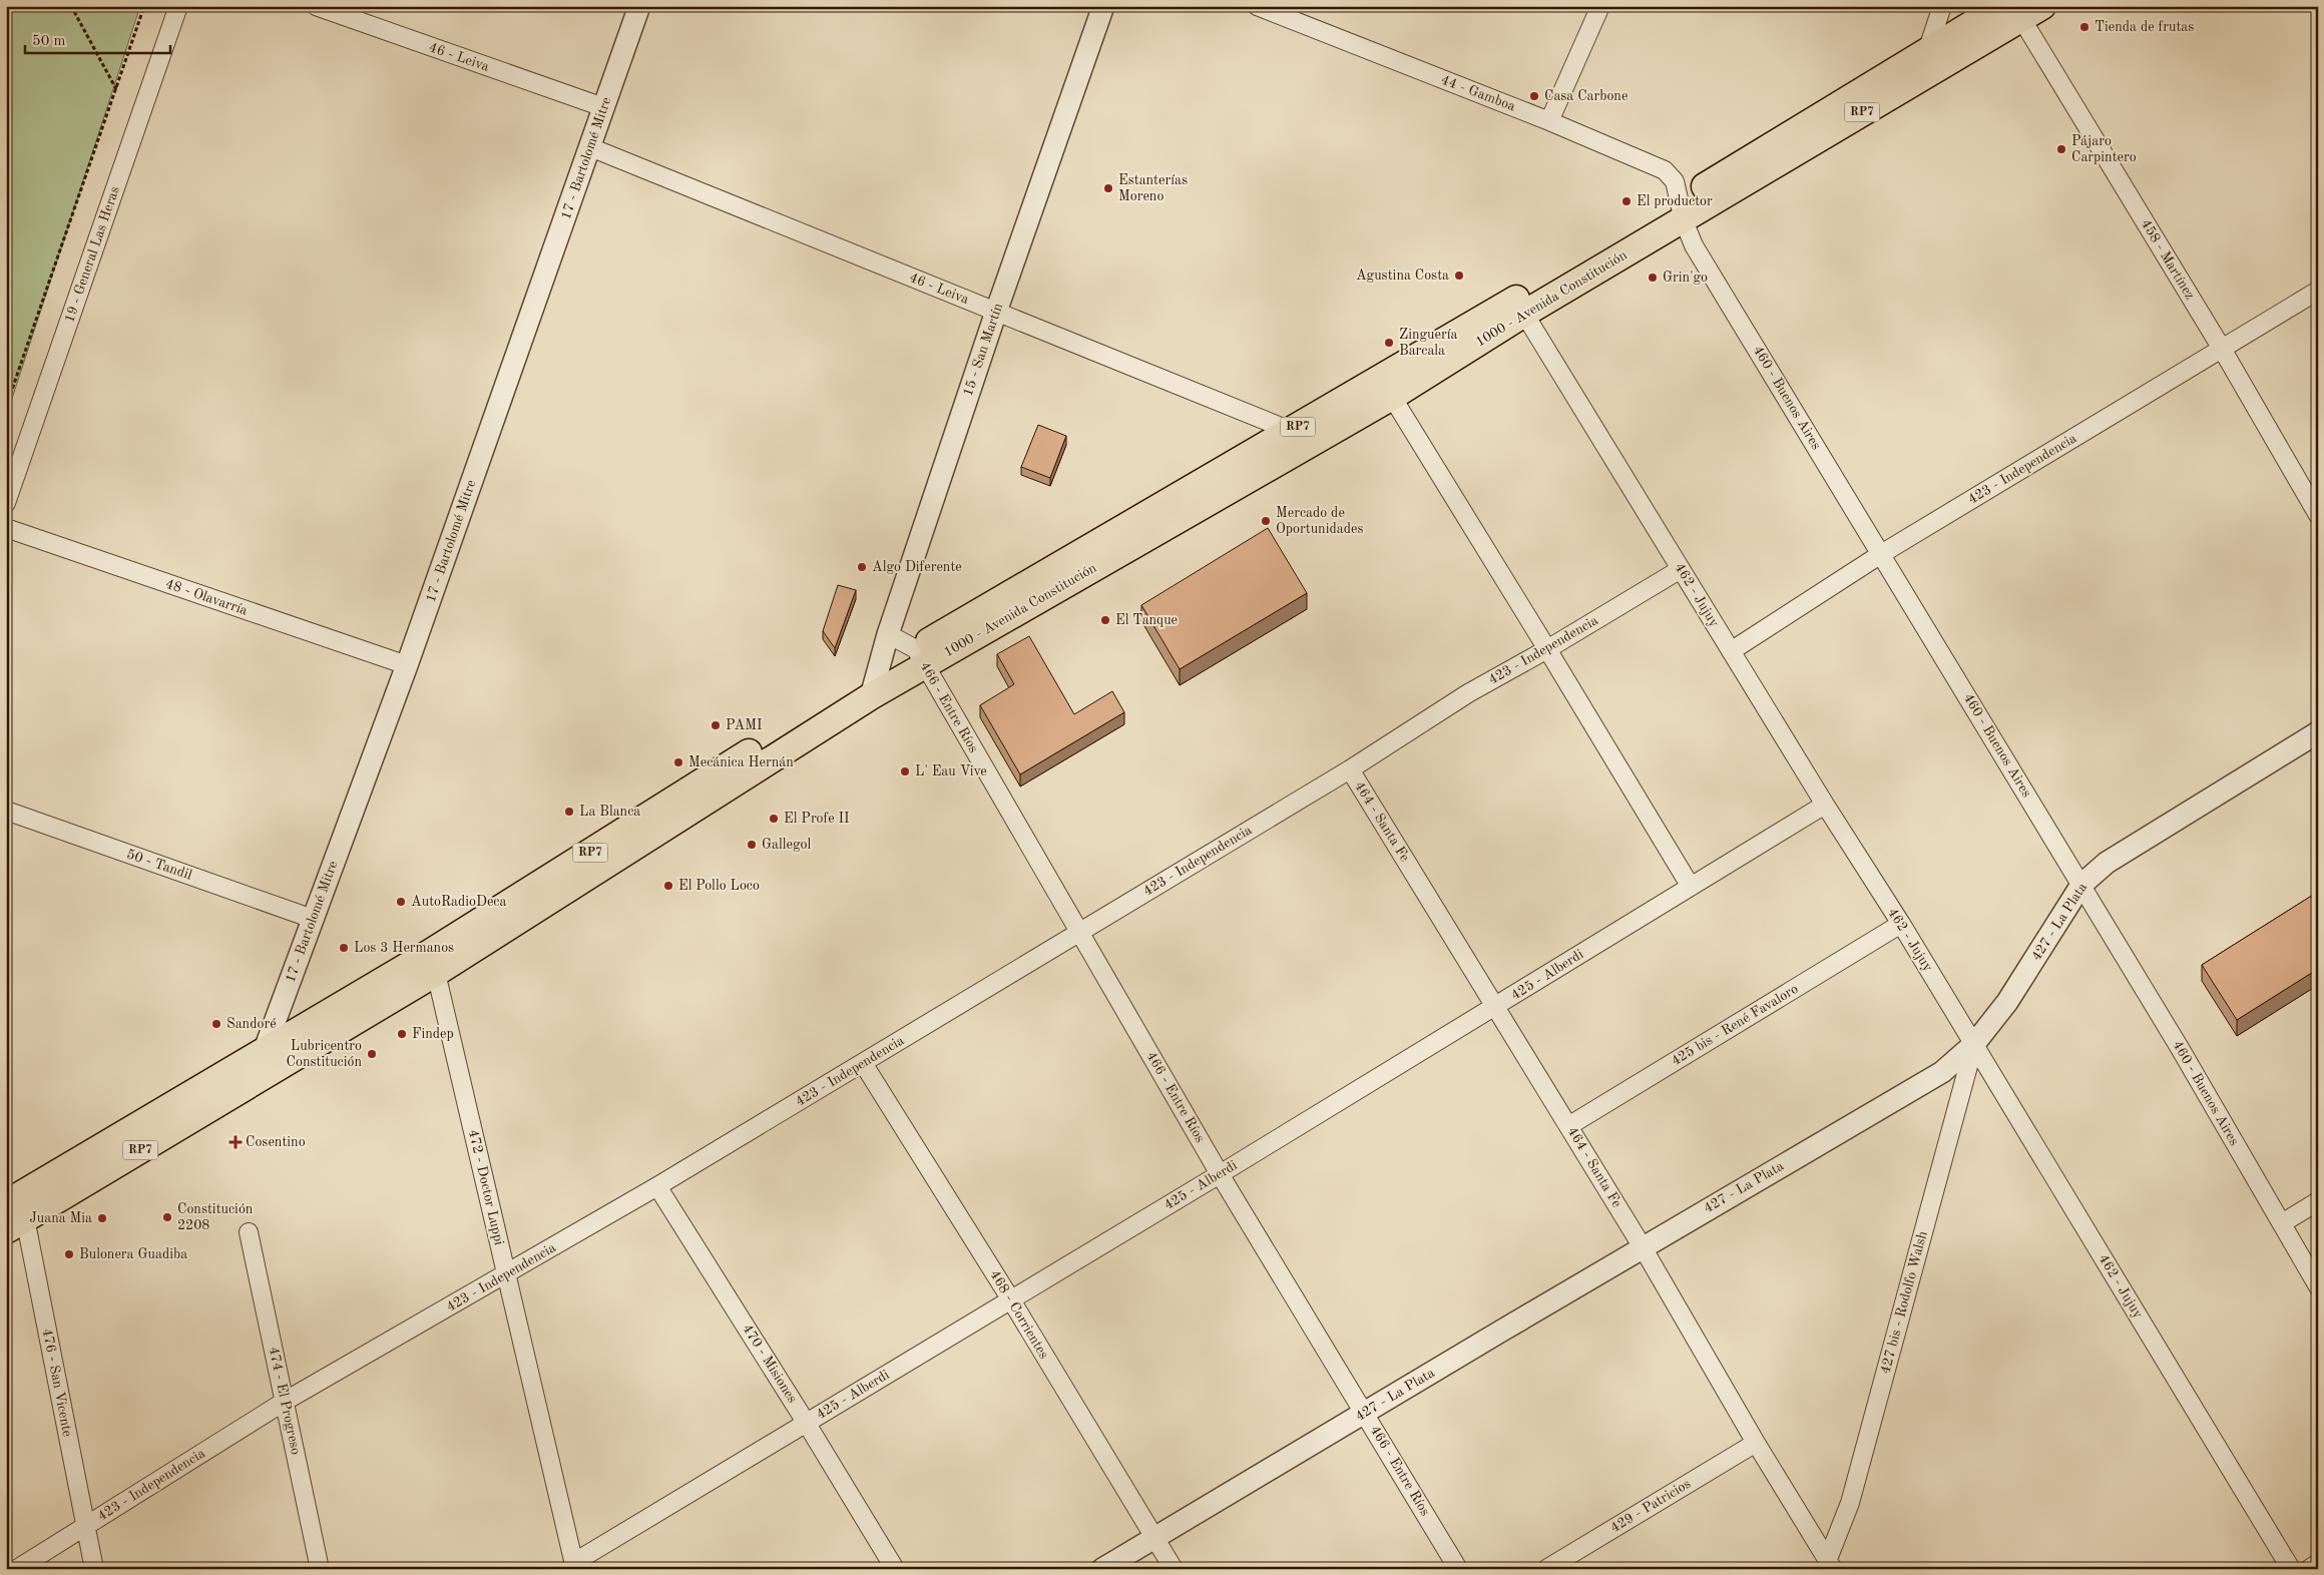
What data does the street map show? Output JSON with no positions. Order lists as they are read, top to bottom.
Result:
{
  "streets": {
    "main road": ["RP7", "1000 - Avenida Constitución"],
    "street": [
      "46 - Leiva",
      "44 - Gamboa",
      "17 - Bartolomé Mitre",
      "19 - General Las Heras",
      "458 - Martínez",
      "15 - San Martín",
      "460 - Buenos Aires",
      "423 - Independencia",
      "462 - Jujuy",
      "48 - Olavarría",
      "466 - Entre Ríos",
      "464 - Santa Fe",
      "50 - Tandil",
      "427 - La Plata",
      "425 - Alberdi",
      "425 bis - René Favaloro",
      "472 - Doctor Luppi",
      "427 bis - Rodolfo Walsh",
      "468 - Corrientes",
      "470 - Misiones",
      "476 - San Vicente",
      "474 - El Progreso",
      "429 - Patricios"
    ]
  },
  "crossings": [
    ["46 - Leiva", "17 - Bartolomé Mitre"],
    ["46 - Leiva", "1000 - Avenida Constitución"],
    ["46 - Leiva", "15 - San Martín"],
    ["44 - Gamboa", "1000 - Avenida Constitución"],
    ["44 - Gamboa", "460 - Buenos Aires"],
    ["17 - Bartolomé Mitre", "1000 - Avenida Constitución"],
    ["17 - Bartolomé Mitre", "48 - Olavarría"],
    ["17 - Bartolomé Mitre", "50 - Tandil"],
    ["458 - Martínez", "1000 - Avenida Constitución"],
    ["458 - Martínez", "423 - Independencia"],
    ["1000 - Avenida Constitución", "15 - San Martín"],
    ["1000 - Avenida Constitución", "460 - Buenos Aires"],
    ["1000 - Avenida Constitución", "462 - Jujuy"],
    ["1000 - Avenida Constitución", "466 - Entre Ríos"],
    ["1000 - Avenida Constitución", "472 - Doctor Luppi"],
    ["1000 - Avenida Constitución", "476 - San Vicente"],
    ["15 - San Martín", "466 - Entre Ríos"],
    ["460 - Buenos Aires", "423 - Independencia"],
    ["460 - Buenos Aires", "427 - La Plata"],
    ["423 - Independencia", "462 - Jujuy"],
    ["423 - Independencia", "466 - Entre Ríos"],
    ["423 - Independencia", "464 - Santa Fe"],
    ["423 - Independencia", "472 - Doctor Luppi"],
    ["423 - Independencia", "468 - Corrientes"],
    ["423 - Independencia", "470 - Misiones"],
    ["423 - Independencia", "476 - San Vicente"],
    ["423 - Independencia", "474 - El Progreso"],
    ["462 - Jujuy", "427 - La Plata"],
    ["462 - Jujuy", "425 - Alberdi"],
    ["462 - Jujuy", "425 bis - René Favaloro"],
    ["462 - Jujuy", "427 bis - Rodolfo Walsh"],
    ["466 - Entre Ríos", "427 - La Plata"],
    ["466 - Entre Ríos", "425 - Alberdi"],
    ["464 - Santa Fe", "427 - La Plata"],
    ["464 - Santa Fe", "425 - Alberdi"],
    ["464 - Santa Fe", "425 bis - René Favaloro"],
    ["464 - Santa Fe", "427 bis - Rodolfo Walsh"],
    ["464 - Santa Fe", "429 - Patricios"],
    ["427 - La Plata", "427 bis - Rodolfo Walsh"],
    ["427 - La Plata", "468 - Corrientes"],
    ["425 - Alberdi", "472 - Doctor Luppi"],
    ["425 - Alberdi", "468 - Corrientes"],
    ["425 - Alberdi", "470 - Misiones"]
  ],
  "places": {
    "other": [
      "Tienda de frutas",
      "Casa Carbone",
      "Pájaro Carpintero",
      "Estanterías Moreno",
      "El productor",
      "Agustina Costa",
      "Grin'go",
      "Zinguería Barcala",
      "Mercado de Oportunidades",
      "Algo Diferente",
      "El Tanque",
      "PAMI",
      "Mecánica Hernán",
      "L' Eau Vive",
      "La Blanca",
      "El Profe II",
      "Gallegol",
      "El Pollo Loco",
      "AutoRadioDeca",
      "Los 3 Hermanos",
      "Sandoré",
      "Findep",
      "Lubricentro Constitución",
      "Constitución 2208",
      "Juana Mia",
      "Bulonera Guadiba"
    ],
    "health": ["Cosentino"]
  },
  "scale_bar": "50 m"
}
